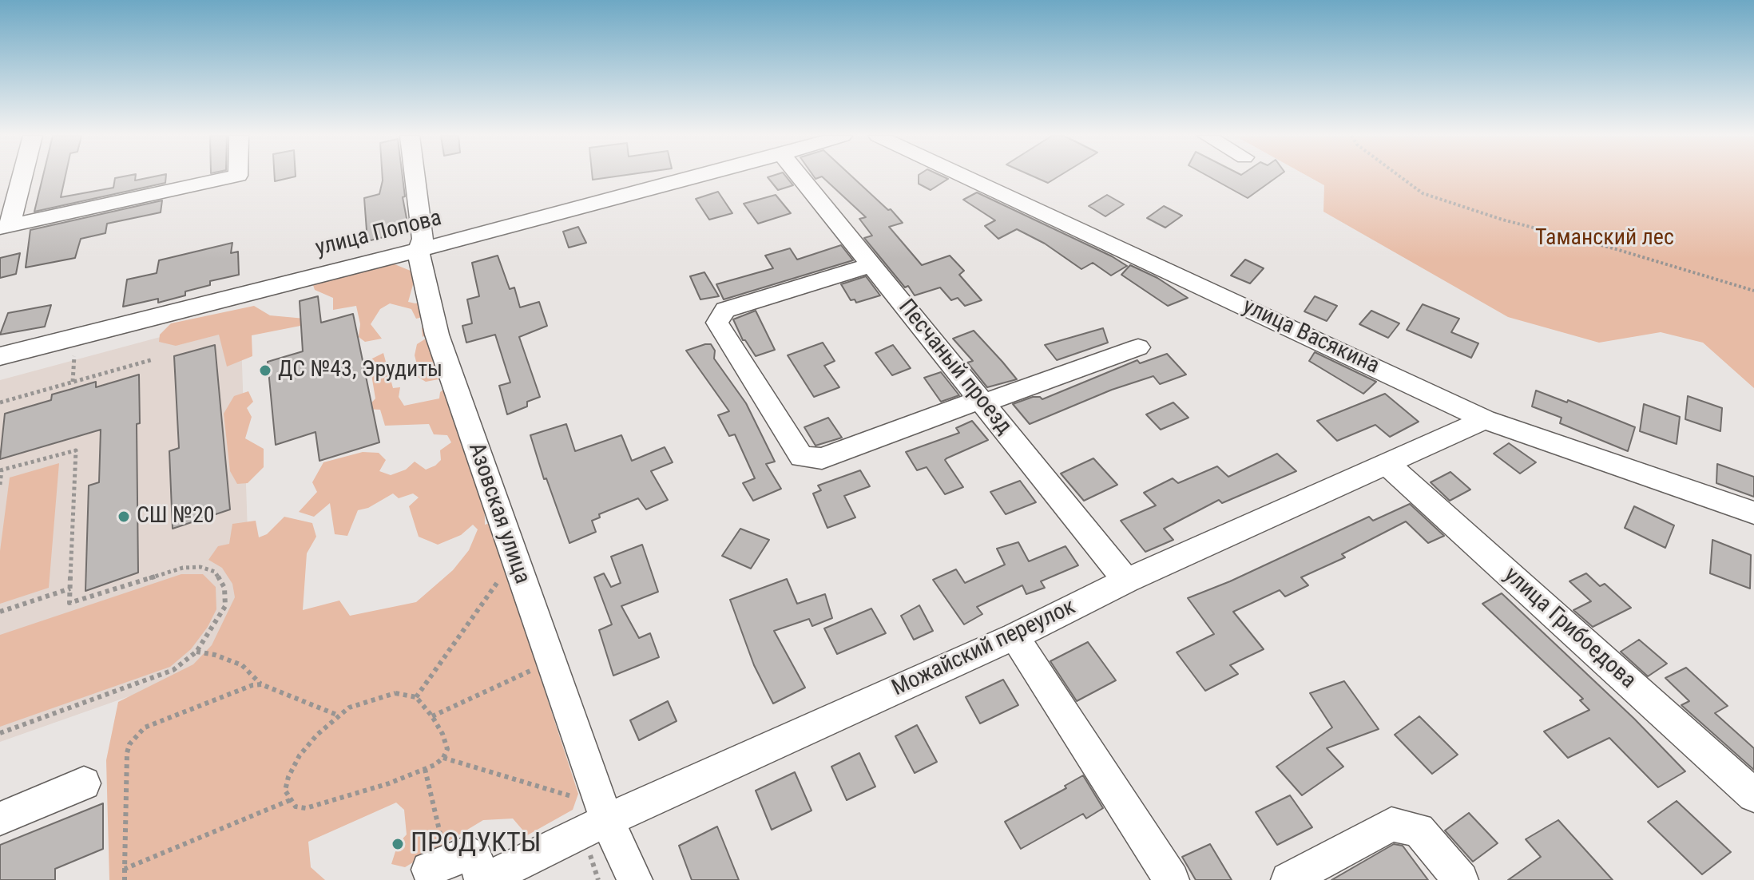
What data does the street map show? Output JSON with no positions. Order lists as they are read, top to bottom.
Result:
{
  "streets": {
    "street": [
      "улица Попова",
      "улица Васякина",
      "Песчаный проезд",
      "Азовская улица",
      "улица Грибоедова",
      "Можайский переулок"
    ]
  },
  "crossings": [
    ["улица Попова", "Азовская улица"],
    ["улица Васякина", "Можайский переулок"],
    ["Песчаный проезд", "Можайский переулок"],
    ["Азовская улица", "Можайский переулок"],
    ["улица Грибоедова", "Можайский переулок"]
  ],
  "parks": ["Таманский лес"],
  "places": ["ДС №43, Эрудиты", "СШ №20", "ПРОДУКТЫ"]
}
